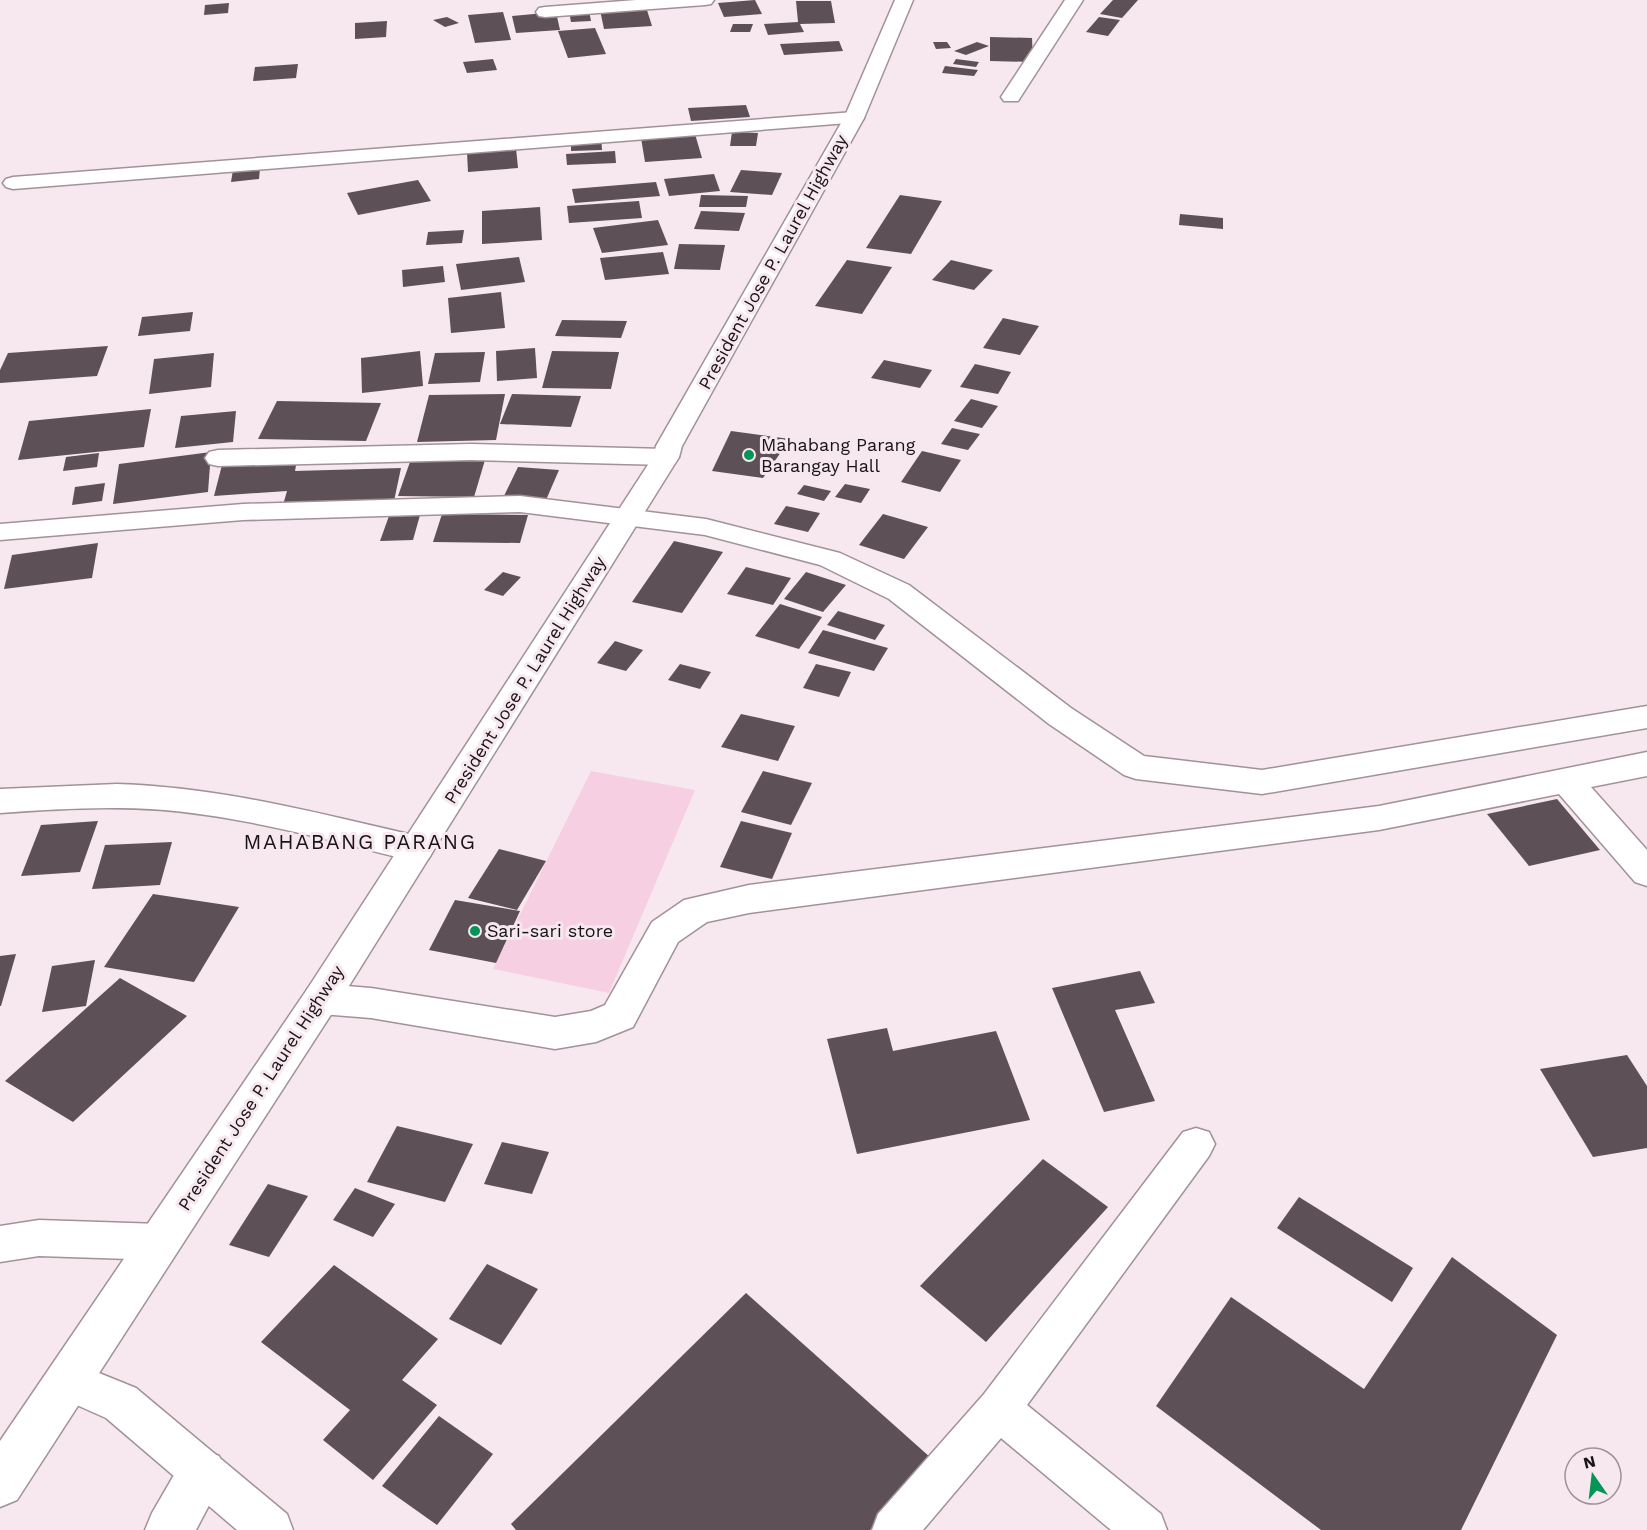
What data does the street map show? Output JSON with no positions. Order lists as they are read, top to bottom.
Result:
{
  "streets": {
    "main road": ["President Jose P. Laurel Highway"]
  },
  "districts": ["MAHABANG PARANG"],
  "places": ["Mahabang Parang Barangay Hall", "Sari-sari store"],
  "north": "top"
}
